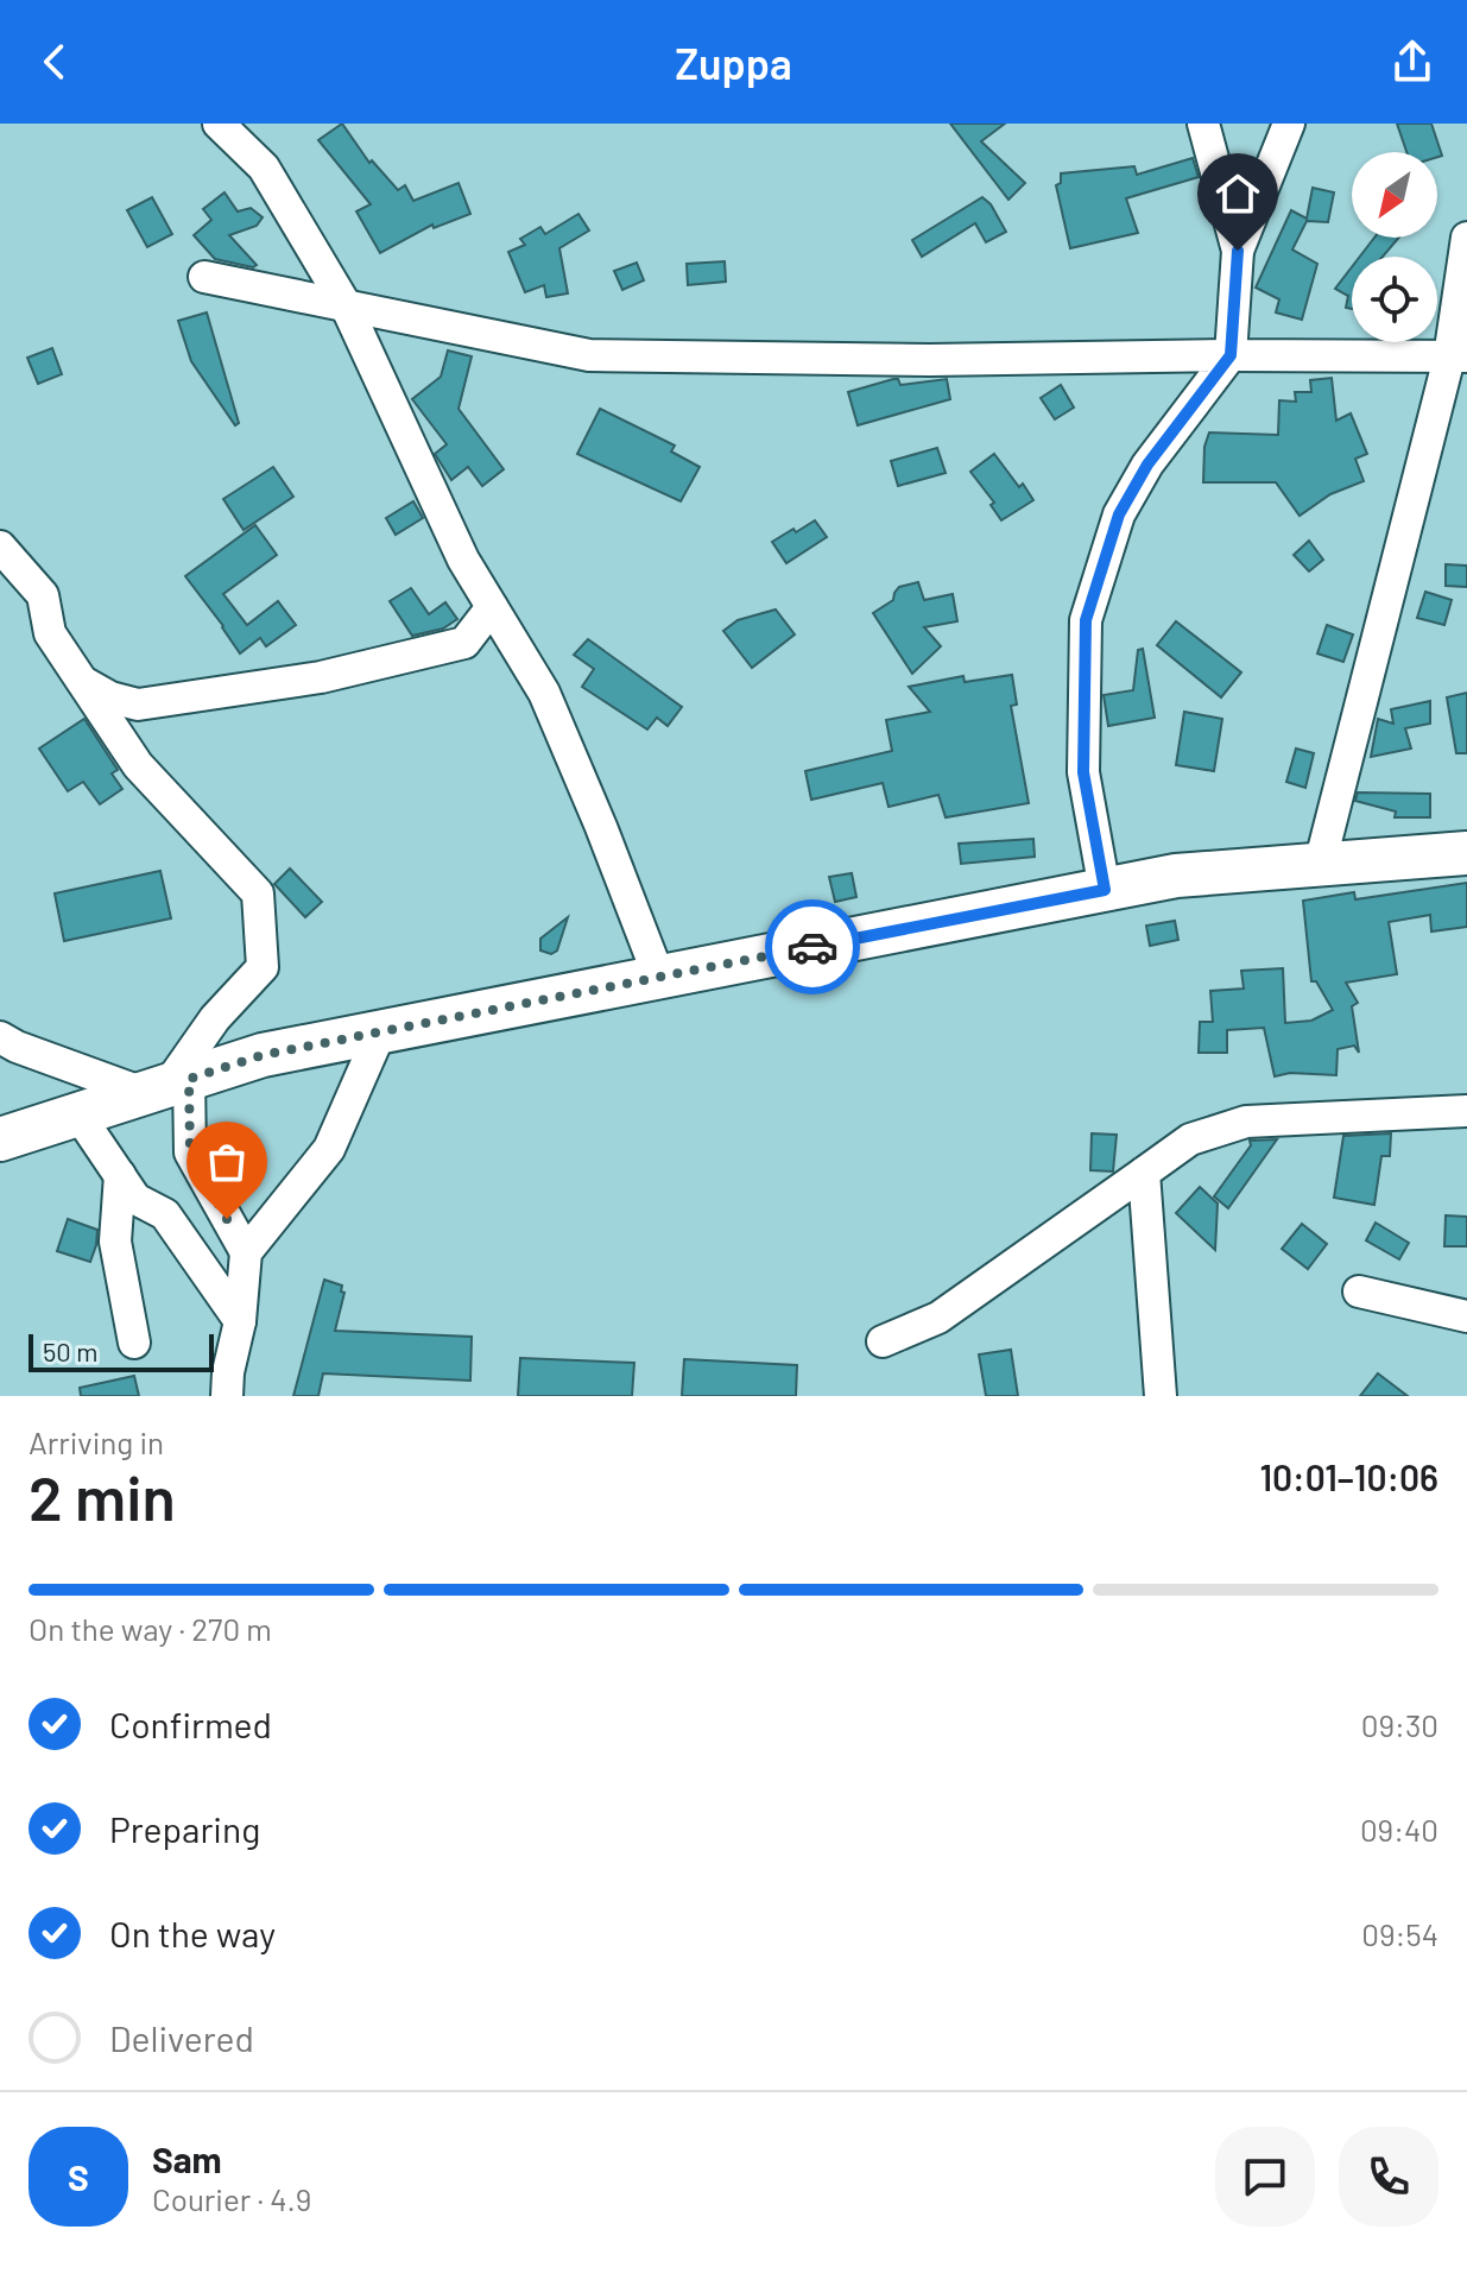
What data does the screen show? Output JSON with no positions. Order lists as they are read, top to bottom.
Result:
{
  "scale_bar": "50 m",
  "north": "bottom left",
  "page": {
    "header": "Zuppa",
    "scale": "50 m",
    "heading": ["2 min", "Arriving in", "10:01–10:06"],
    "panel": ["Sam", "Courier · 4.9"],
    "bar": "On the way · 270 m",
    "list": [
      ["Confirmed", "09:30"],
      ["Preparing", "09:40"],
      ["On the way", "09:54"],
      "Delivered"
    ],
    "round": "S"
  }
}
